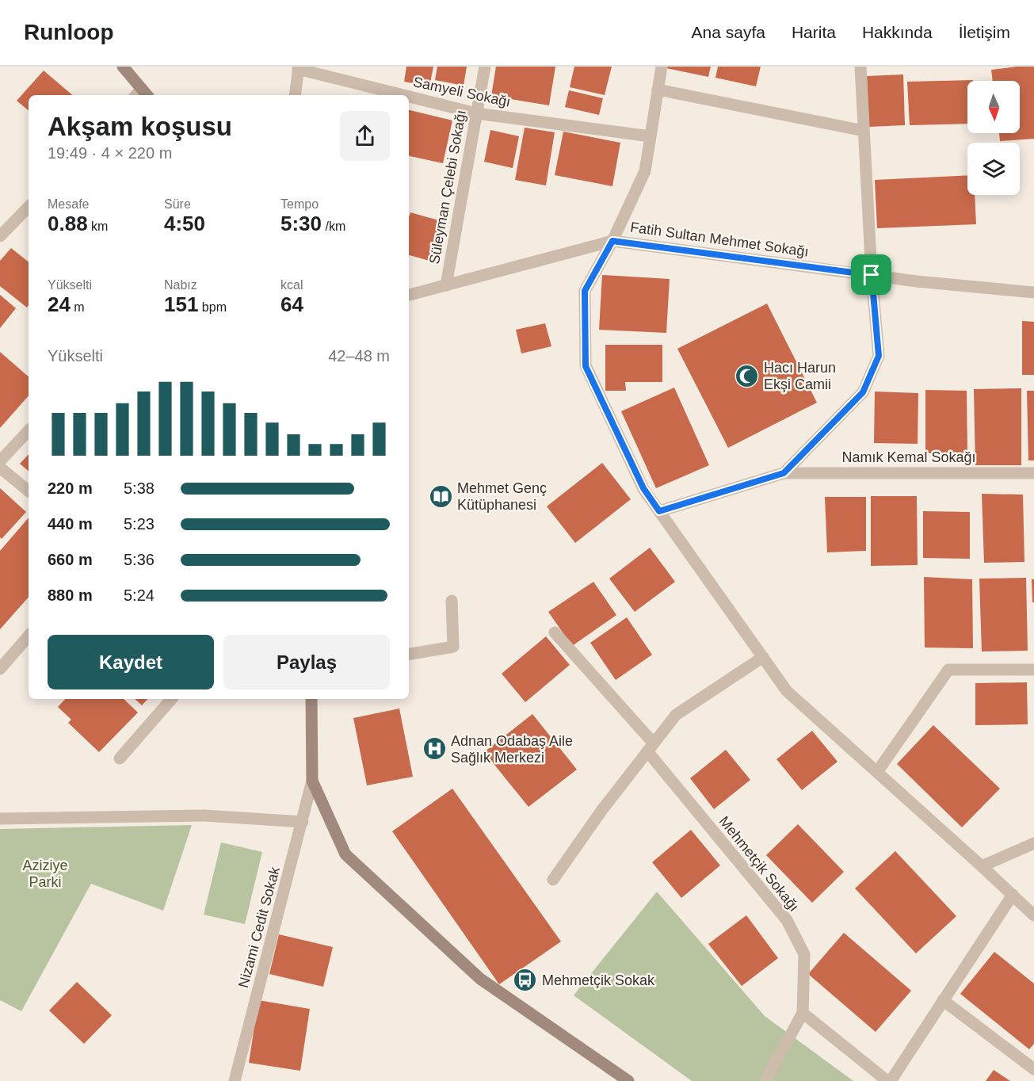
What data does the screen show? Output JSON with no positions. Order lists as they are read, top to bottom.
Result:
{
  "streets": {
    "street": [
      "Samyeli Sokağı",
      "Süleyman Çelebi Sokağı",
      "Fatih Sultan Mehmet Sokağı",
      "Namık Kemal Sokağı",
      "Mehmetçik Sokağı",
      "Nizami Cedit Sokak"
    ]
  },
  "crossings": [
    ["Samyeli Sokağı", "Süleyman Çelebi Sokağı"],
    ["Süleyman Çelebi Sokağı", "Fatih Sultan Mehmet Sokağı"]
  ],
  "parks": ["Aziziye Parki"],
  "places": {
    "mosque": ["Hacı Harun Ekşi Camii"],
    "library": ["Mehmet Genç Kütüphanesi"],
    "hospital": ["Adnan Odabaş Aile Sağlık Merkezi"],
    "bus stop": ["Mehmetçik Sokak"]
  },
  "north": "bottom",
  "page": {
    "header": "Runloop",
    "nav": [
      "Ana sayfa",
      "Harita",
      "Hakkında",
      "İletişim"
    ],
    "heading": ["Akşam koşusu", "19:49 · 4 × 220 m"],
    "stats": [
      ["Mesafe", "0.88 km"],
      ["Süre", "4:50"],
      ["Tempo", "5:30 /km"],
      ["Yükselti", "24 m"],
      ["Nabız", "151 bpm"],
      ["kcal", "64"]
    ],
    "chart": ["Yükselti", "42–48 m"],
    "list": [
      {
        "name": "220 m",
        "note": "5:38"
      },
      {
        "name": "440 m",
        "note": "5:23"
      },
      {
        "name": "660 m",
        "note": "5:36"
      },
      {
        "name": "880 m",
        "note": "5:24"
      }
    ],
    "buttons": ["Kaydet", "Paylaş"]
  }
}
